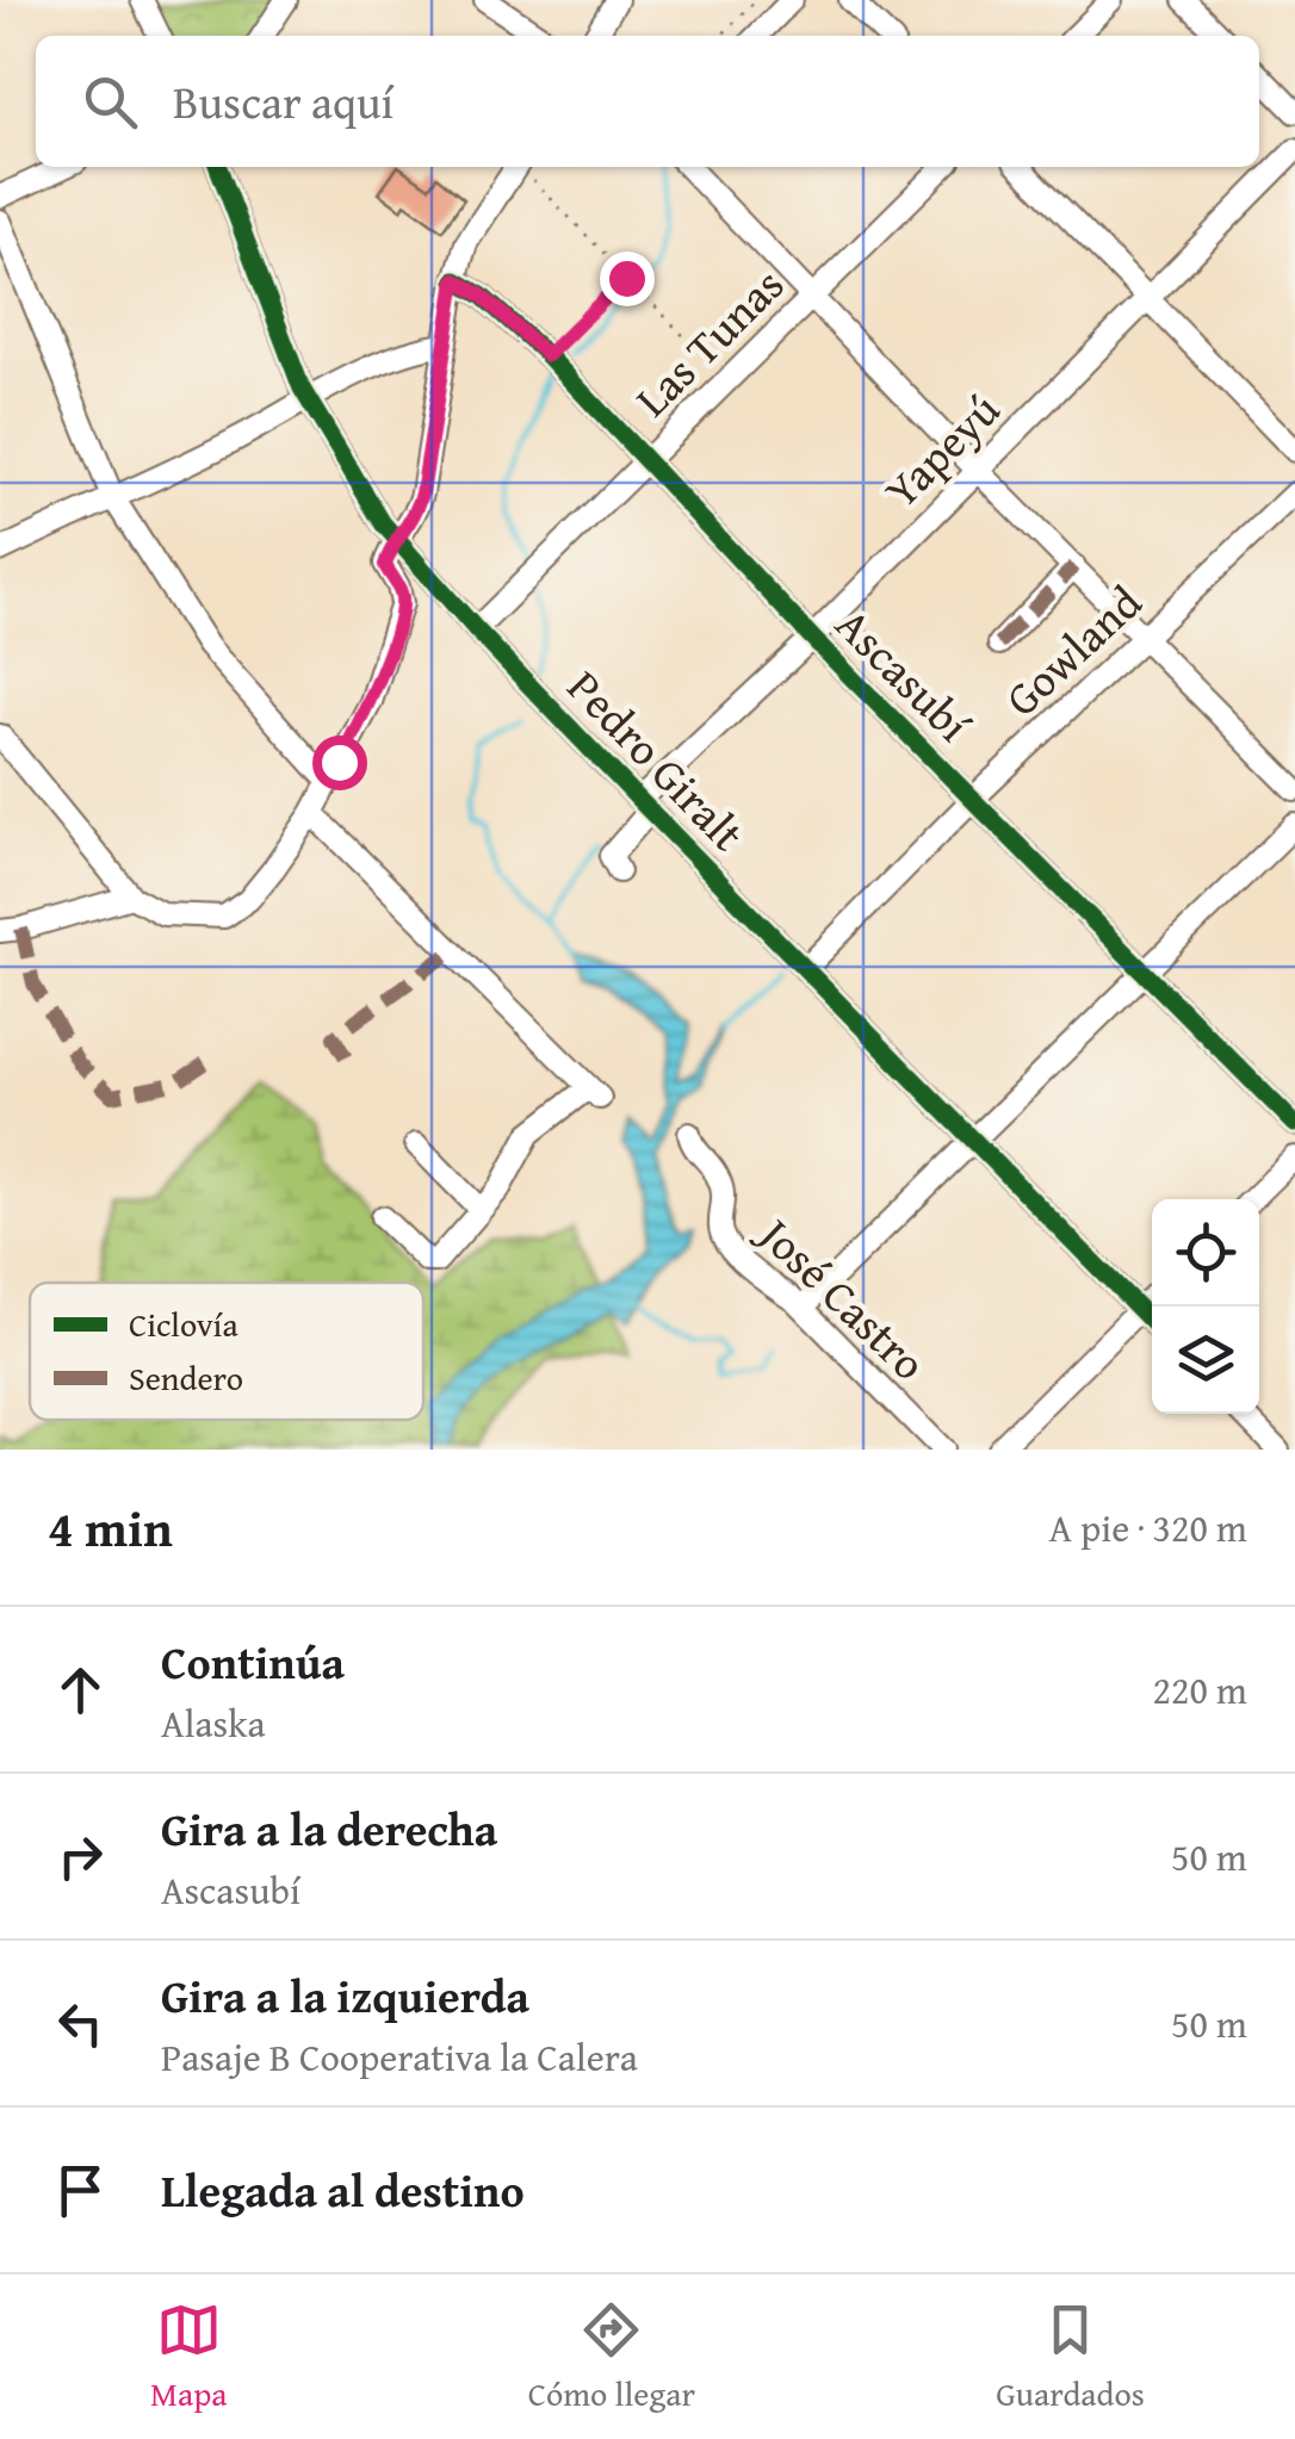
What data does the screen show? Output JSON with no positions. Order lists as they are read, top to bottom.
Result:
{
  "streets": {
    "street": [
      "Las Tunas",
      "Yapeyú",
      "Gowland",
      "Ascasubí",
      "Pedro Giralt",
      "José Castro"
    ]
  },
  "crossings": [
    ["Las Tunas", "Ascasubí"],
    ["Las Tunas", "Pedro Giralt"],
    ["Yapeyú", "Ascasubí"],
    ["Yapeyú", "Pedro Giralt"],
    ["Gowland", "Ascasubí"],
    ["Gowland", "Pedro Giralt"]
  ],
  "legend": ["Ciclovía", "Sendero"],
  "page": {
    "search": "Buscar aquí",
    "heading": ["4 min", "A pie · 320 m"],
    "list": [
      ["Continúa", "Alaska", "220 m"],
      ["Gira a la derecha", "Ascasubí", "50 m"],
      ["Gira a la izquierda", "Pasaje B Cooperativa la Calera", "50 m"],
      "Llegada al destino"
    ],
    "nav": ["Mapa", "Cómo llegar", "Guardados"]
  }
}
